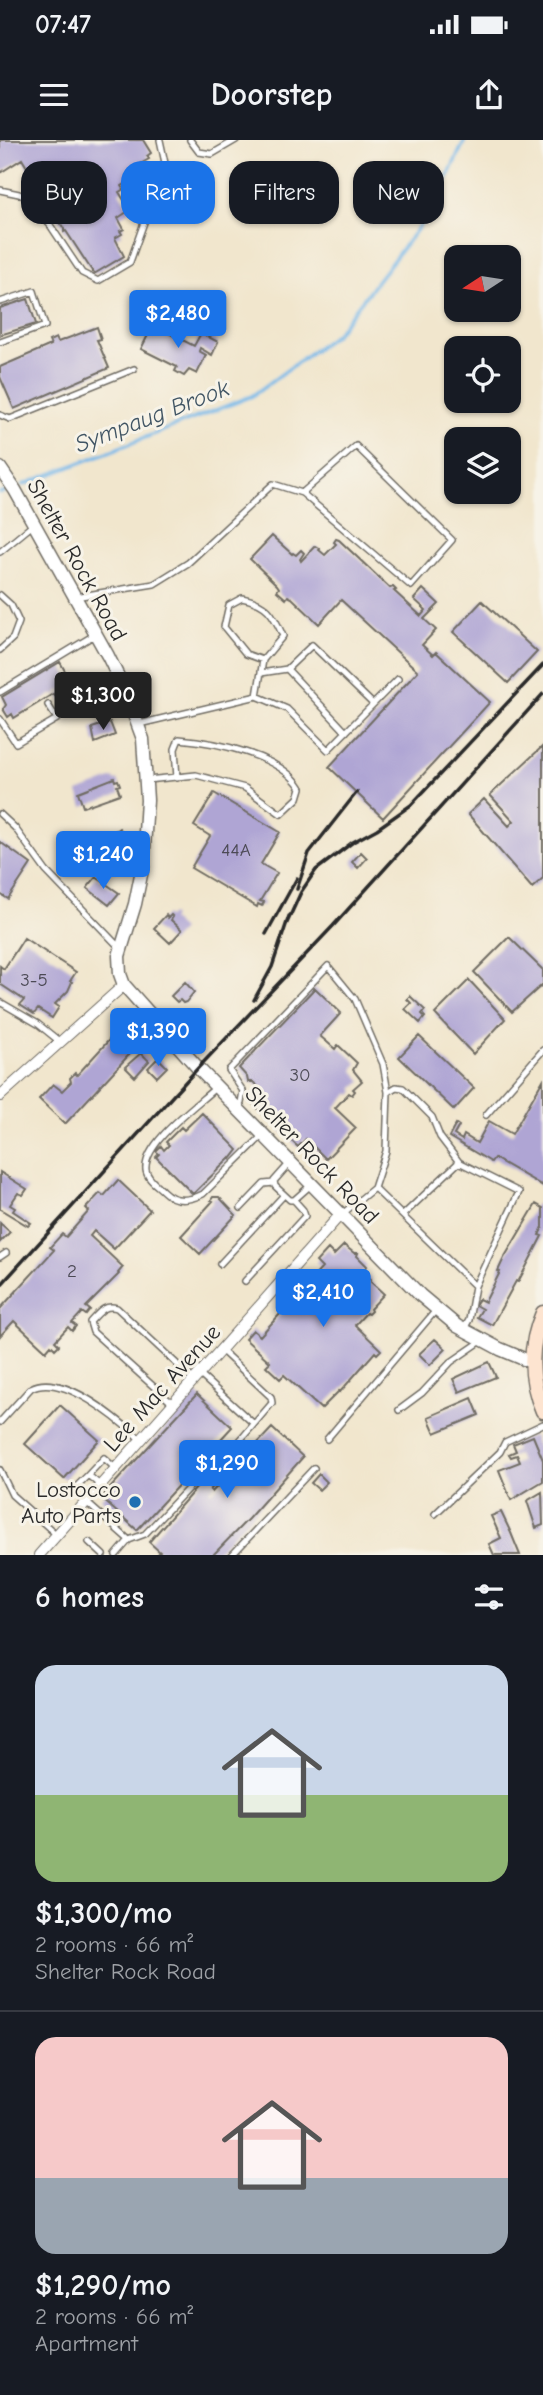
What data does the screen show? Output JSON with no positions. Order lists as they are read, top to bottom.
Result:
{
  "streets": {
    "street": ["Shelter Rock Road", "Lee Mac Avenue"]
  },
  "crossings": [
    ["Shelter Rock Road", "Lee Mac Avenue"]
  ],
  "water": ["Sympaug Brook"],
  "places": ["Lostocco Auto Parts"],
  "house_numbers": [
    "44A",
    "3-5",
    "30",
    "2"
  ],
  "north": "left",
  "page": {
    "status": "07:47",
    "header": "Doorstep",
    "chip": [
      "Buy",
      "Rent",
      "Filters",
      "New"
    ],
    "price": [
      "$2,480",
      "$1,300",
      "$1,240",
      "$1,390",
      "$2,410",
      "$1,290"
    ],
    "heading": "6 homes",
    "list": [
      {
        "name": "$1,300/mo",
        "note": "2 rooms · 66 m² · Shelter Rock Road"
      },
      {
        "name": "$1,290/mo",
        "note": "2 rooms · 66 m² · Apartment"
      }
    ]
  }
}
